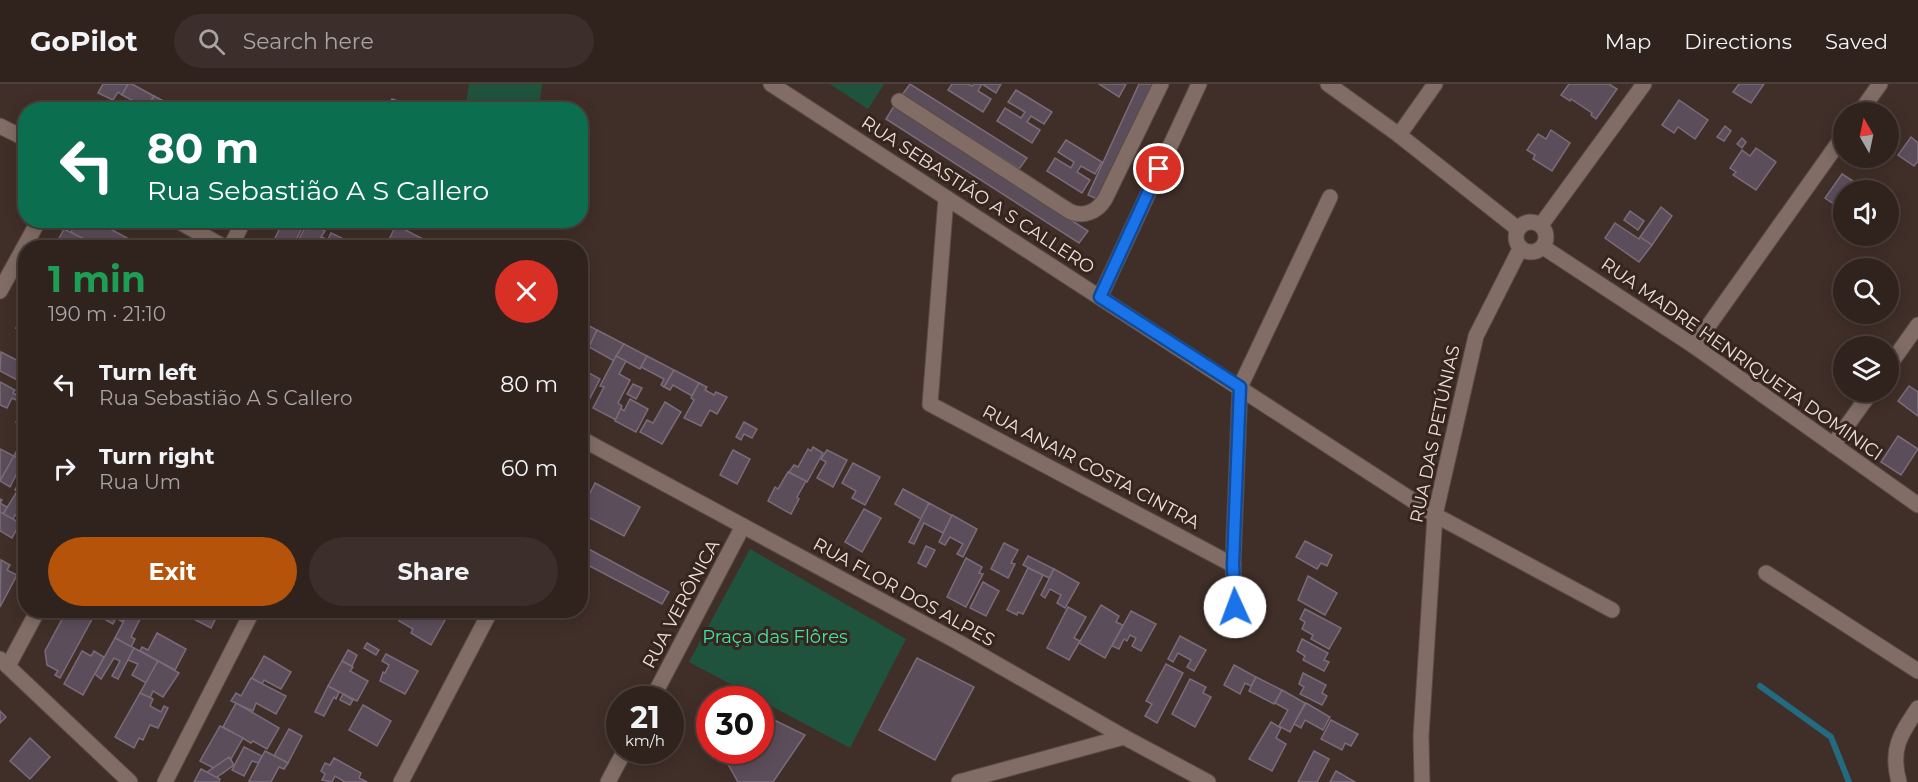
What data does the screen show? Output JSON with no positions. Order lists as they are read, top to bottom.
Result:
{
  "streets": {
    "street": [
      "RUA SEBASTIÃO A S CALLERO",
      "RUA MADRE HENRIQUETA DOMINICI",
      "RUA DAS PETÚNIAS",
      "RUA ANAIR COSTA CINTRA",
      "RUA FLOR DOS ALPES",
      "RUA VERÔNICA"
    ]
  },
  "crossings": [
    ["RUA SEBASTIÃO A S CALLERO", "RUA DAS PETÚNIAS"],
    ["RUA SEBASTIÃO A S CALLERO", "RUA ANAIR COSTA CINTRA"],
    ["RUA MADRE HENRIQUETA DOMINICI", "RUA DAS PETÚNIAS"],
    ["RUA FLOR DOS ALPES", "RUA VERÔNICA"]
  ],
  "parks": ["Praça das Flôres"],
  "north": "top",
  "page": {
    "header": "GoPilot",
    "search": "Search here",
    "nav": ["Map", "Directions", "Saved"],
    "turn": ["80 m", "Rua Sebastião A S Callero"],
    "heading": ["1 min", "190 m · 21:10"],
    "list": [
      {
        "name": "Turn left",
        "note": "Rua Sebastião A S Callero",
        "value": "80 m"
      },
      {
        "name": "Turn right",
        "note": "Rua Um",
        "value": "60 m"
      }
    ],
    "buttons": ["Exit", "Share"],
    "speed": "21 km/h",
    "limit": "30"
  }
}
